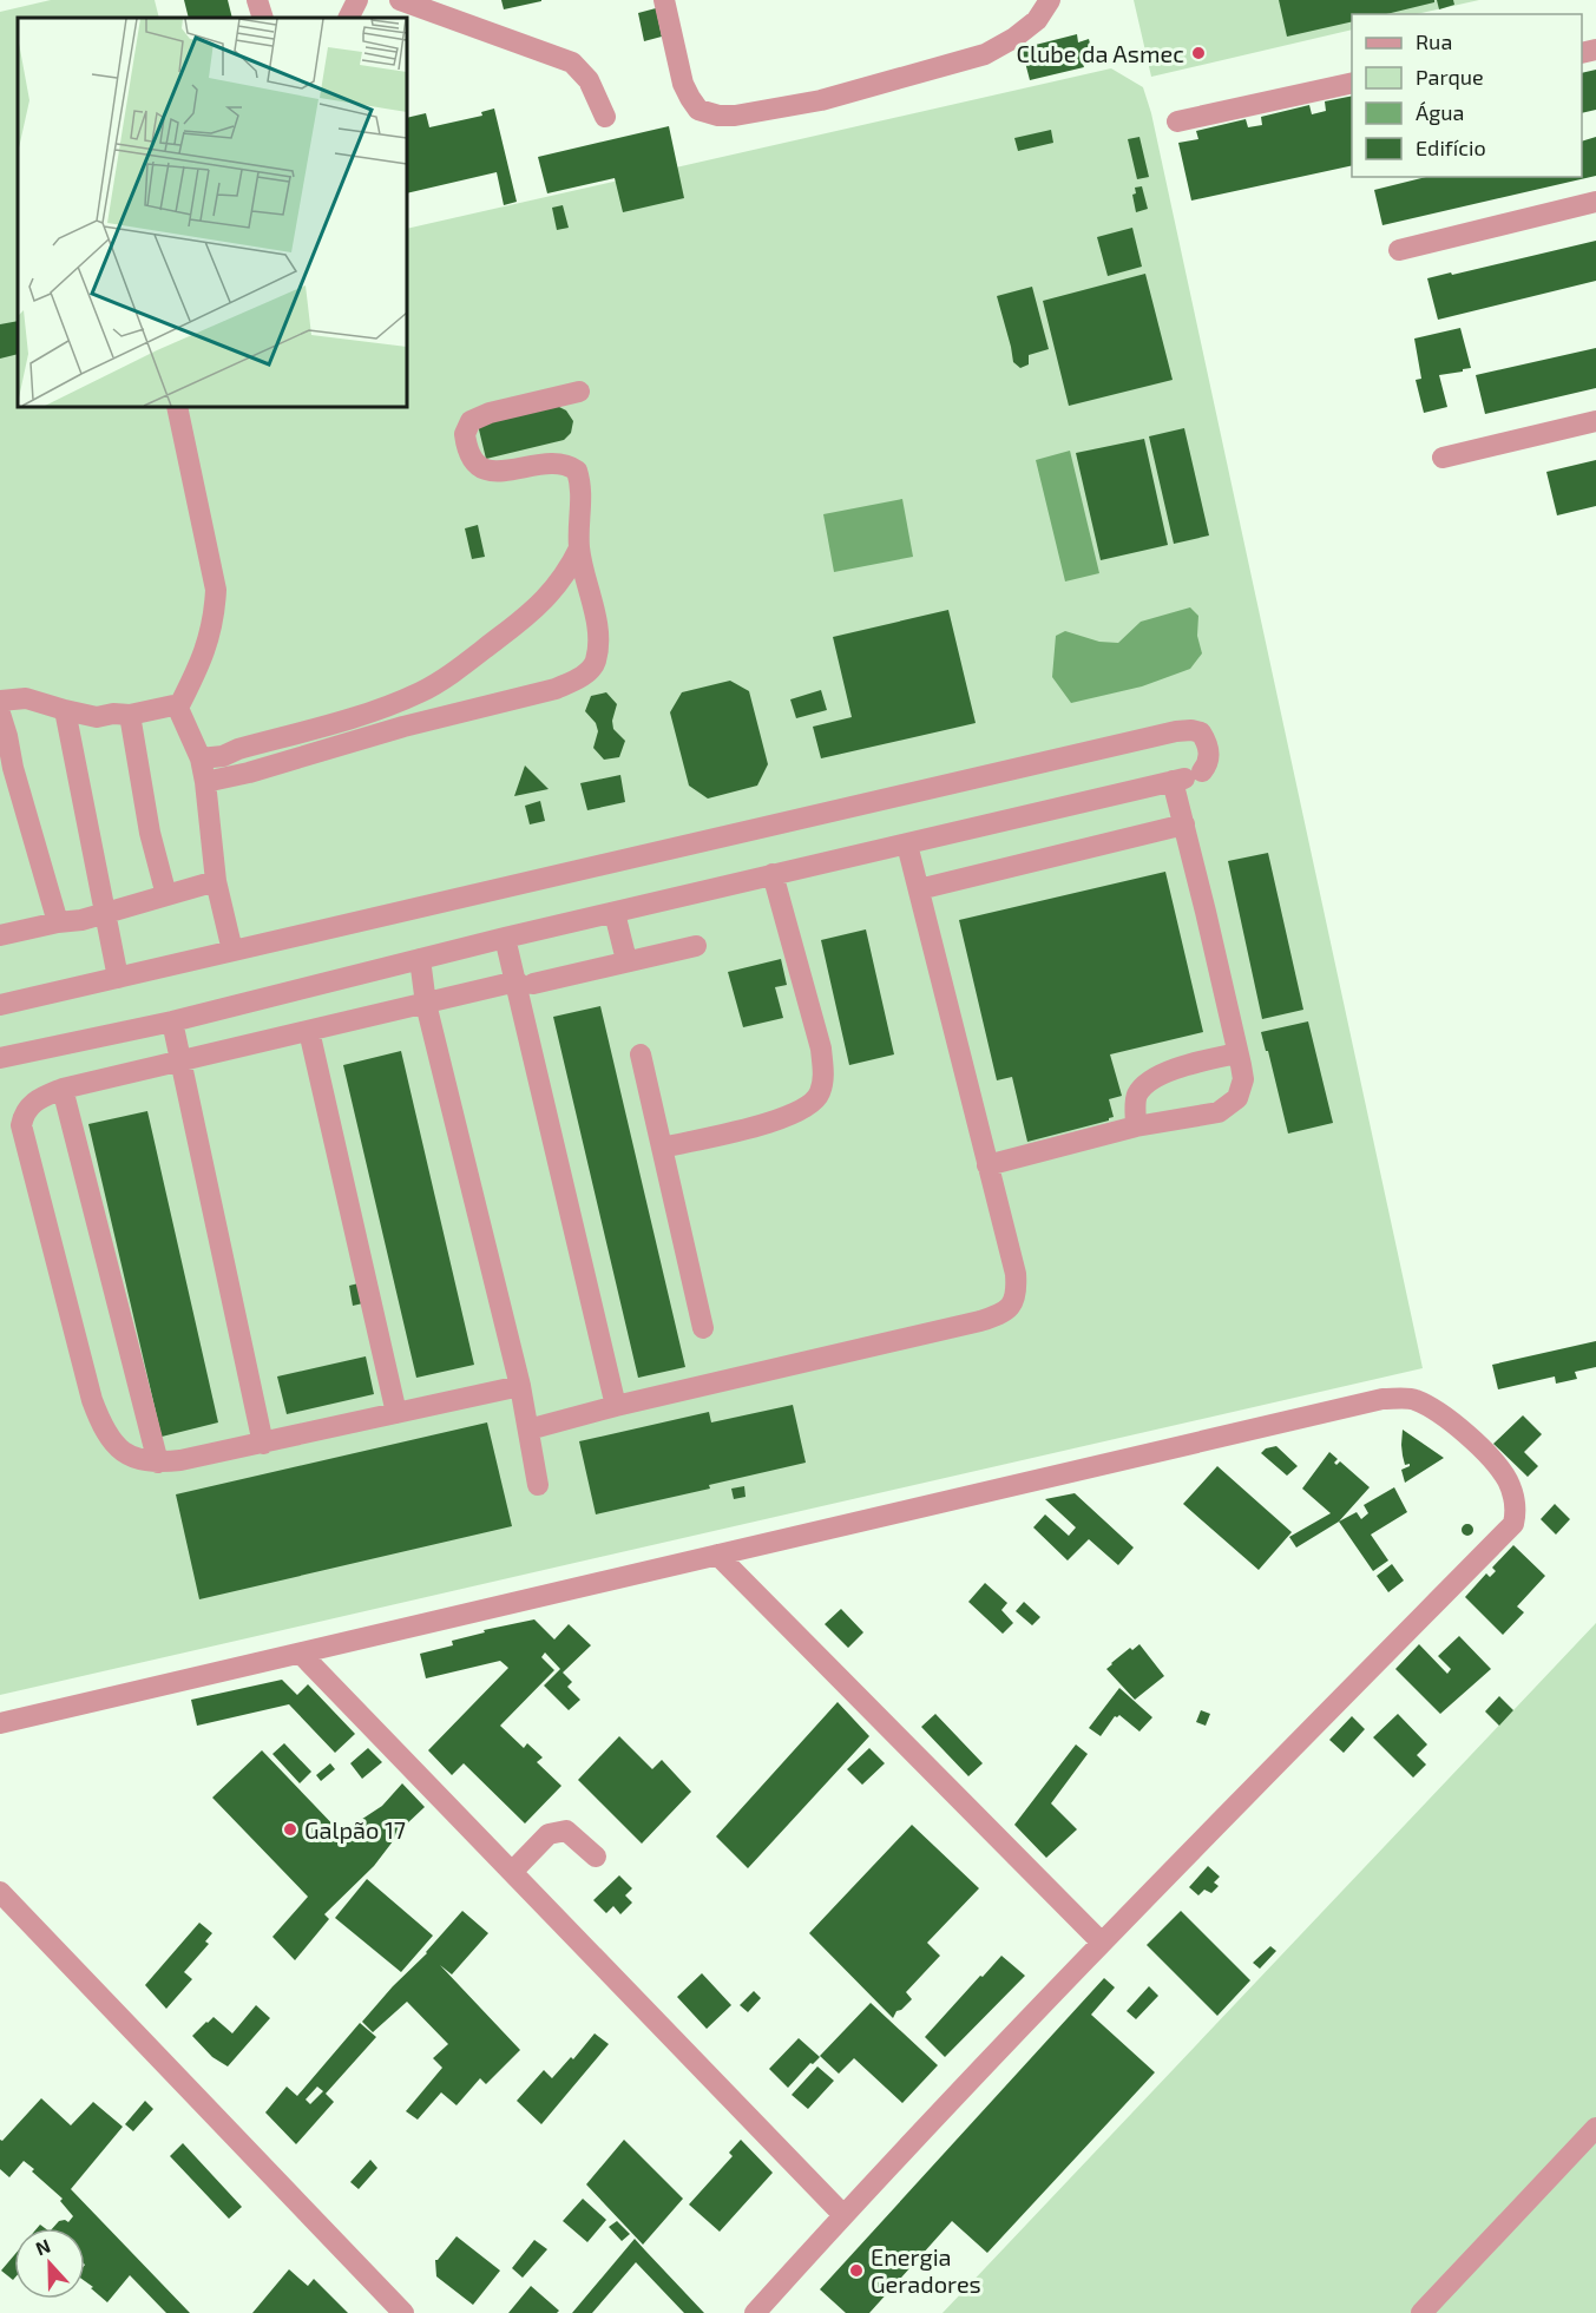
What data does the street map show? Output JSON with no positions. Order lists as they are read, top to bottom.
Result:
{
  "places": ["Clube da Asmec", "Galpão 17", "Energia Geradores"],
  "legend": [
    "Rua",
    "Parque",
    "Água",
    "Edifício"
  ],
  "north": "top"
}
